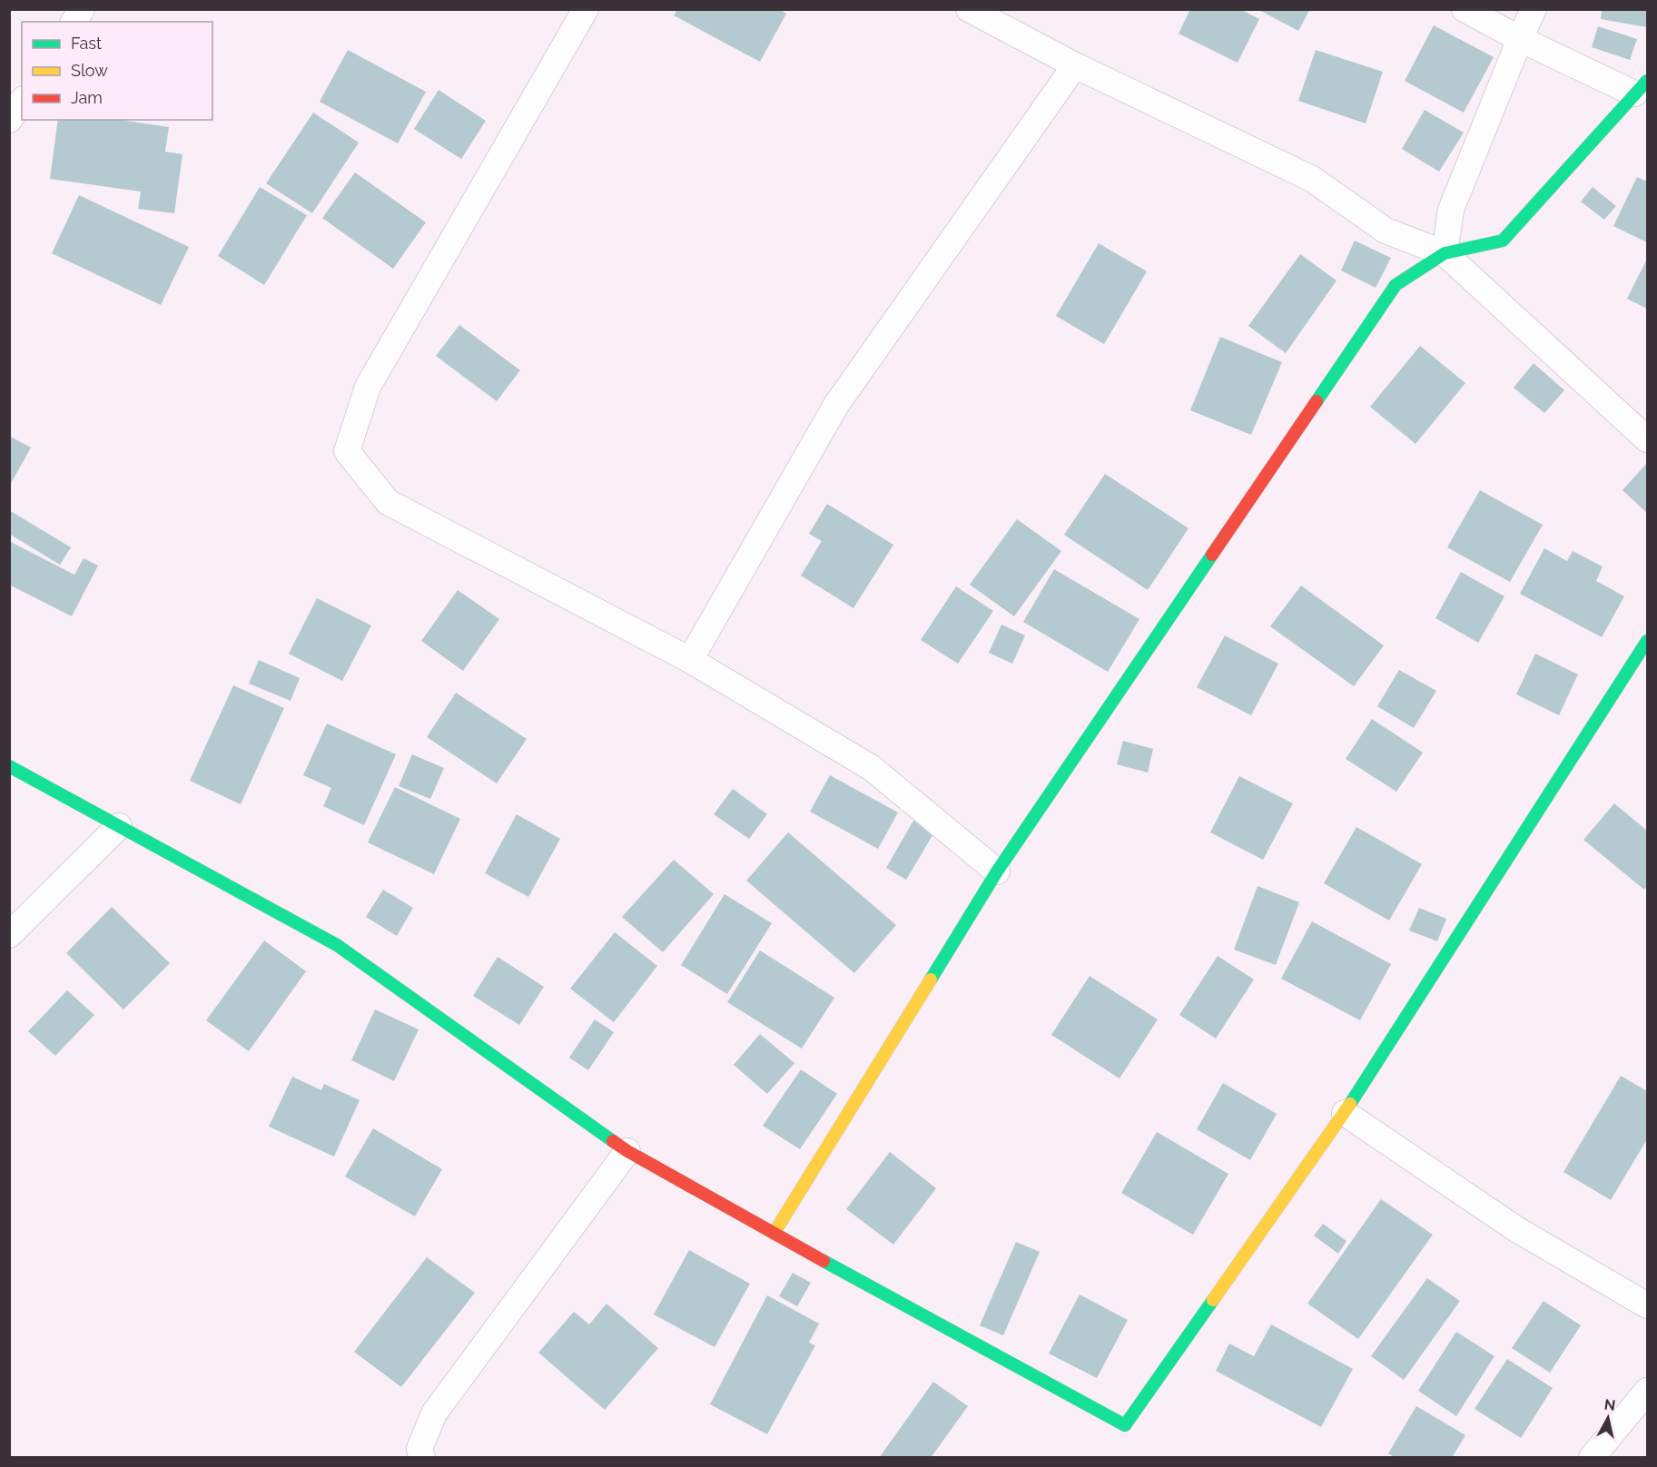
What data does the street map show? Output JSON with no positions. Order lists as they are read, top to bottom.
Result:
{
  "legend": ["Fast", "Slow", "Jam"],
  "north": "top"
}
